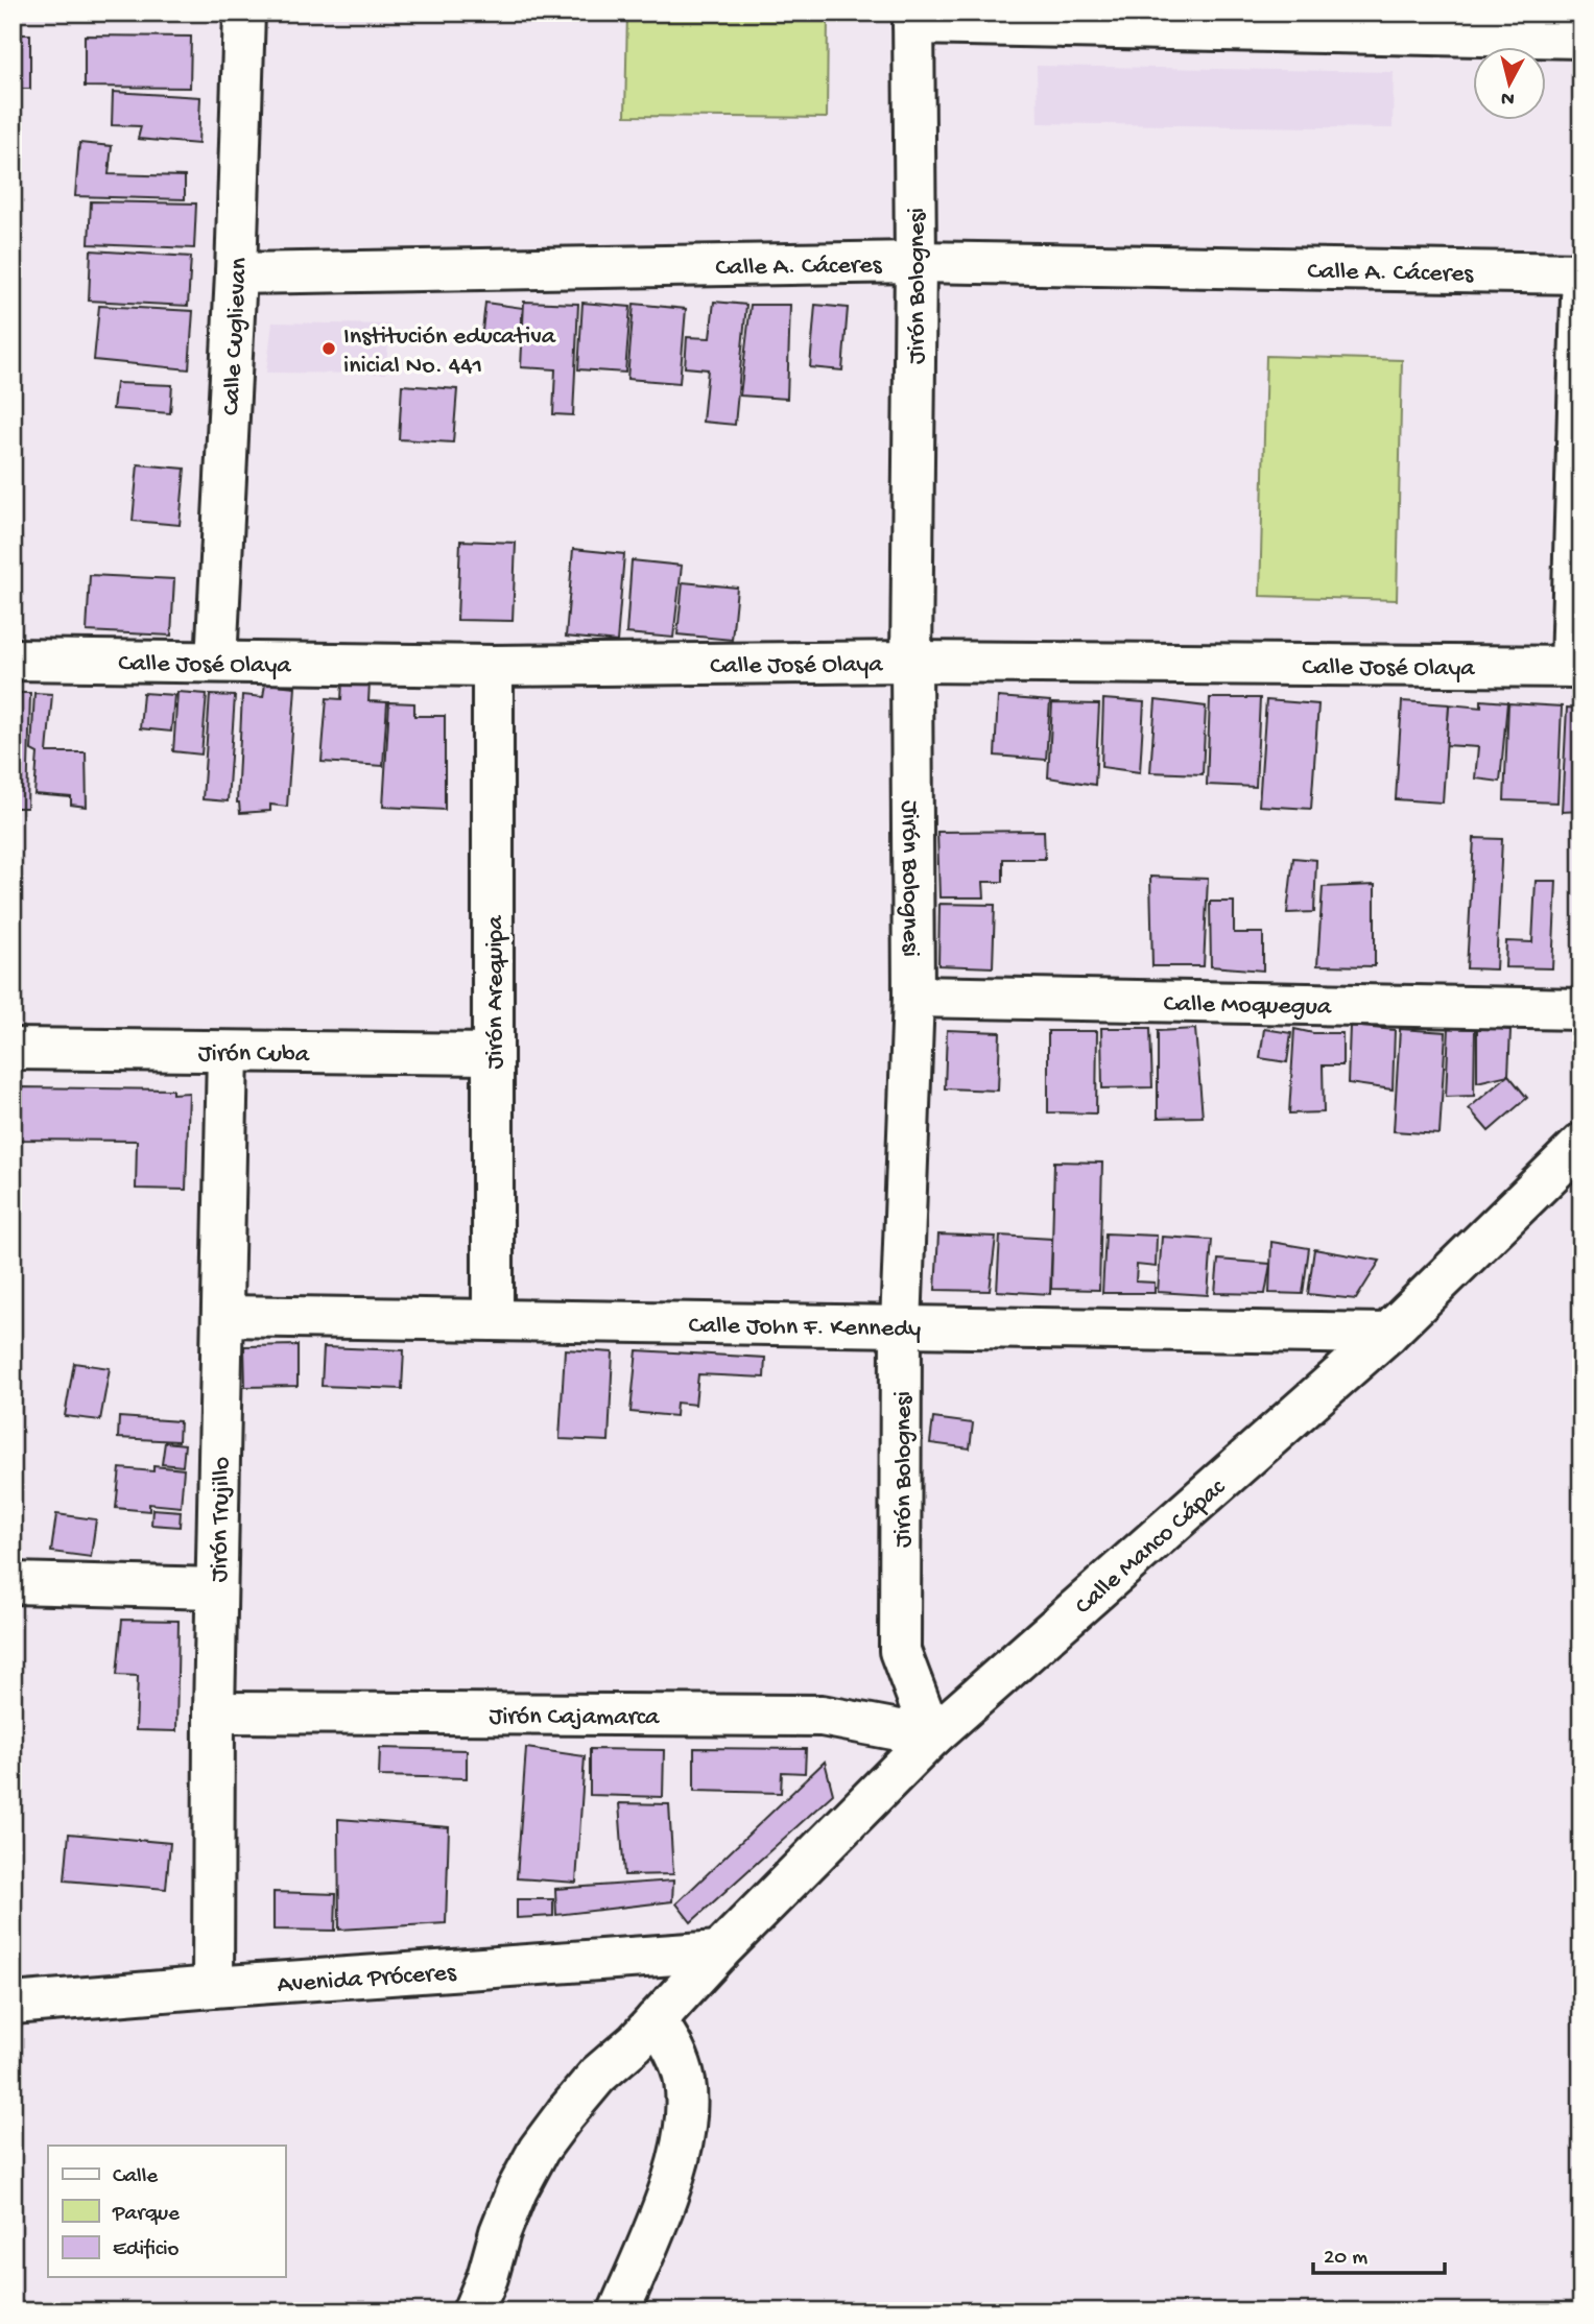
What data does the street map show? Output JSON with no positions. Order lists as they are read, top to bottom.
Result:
{
  "streets": {
    "street": [
      "Calle A. Cáceres",
      "Jirón Bolognesi",
      "Calle Cuglievan",
      "Calle José Olaya",
      "Jirón Arequipa",
      "Calle Moquegua",
      "Jirón Cuba",
      "Calle John F. Kennedy",
      "Jirón Trujillo",
      "Calle Manco Cápac",
      "Jirón Cajamarca",
      "Avenida Próceres"
    ]
  },
  "crossings": [
    ["Calle A. Cáceres", "Jirón Bolognesi"],
    ["Calle A. Cáceres", "Calle Cuglievan"],
    ["Jirón Bolognesi", "Calle José Olaya"],
    ["Jirón Bolognesi", "Calle Moquegua"],
    ["Jirón Bolognesi", "Calle John F. Kennedy"],
    ["Jirón Bolognesi", "Calle Manco Cápac"],
    ["Jirón Bolognesi", "Jirón Cajamarca"],
    ["Calle Cuglievan", "Calle José Olaya"],
    ["Calle José Olaya", "Jirón Arequipa"],
    ["Jirón Arequipa", "Jirón Cuba"],
    ["Jirón Arequipa", "Calle John F. Kennedy"],
    ["Jirón Cuba", "Jirón Trujillo"],
    ["Calle John F. Kennedy", "Jirón Trujillo"],
    ["Calle John F. Kennedy", "Calle Manco Cápac"],
    ["Jirón Trujillo", "Jirón Cajamarca"],
    ["Jirón Trujillo", "Avenida Próceres"],
    ["Calle Manco Cápac", "Jirón Cajamarca"],
    ["Calle Manco Cápac", "Avenida Próceres"]
  ],
  "places": ["Institución educativa inicial No. 441"],
  "legend": ["Calle", "Parque", "Edificio"],
  "scale_bar": "20 m",
  "north": "bottom"
}
